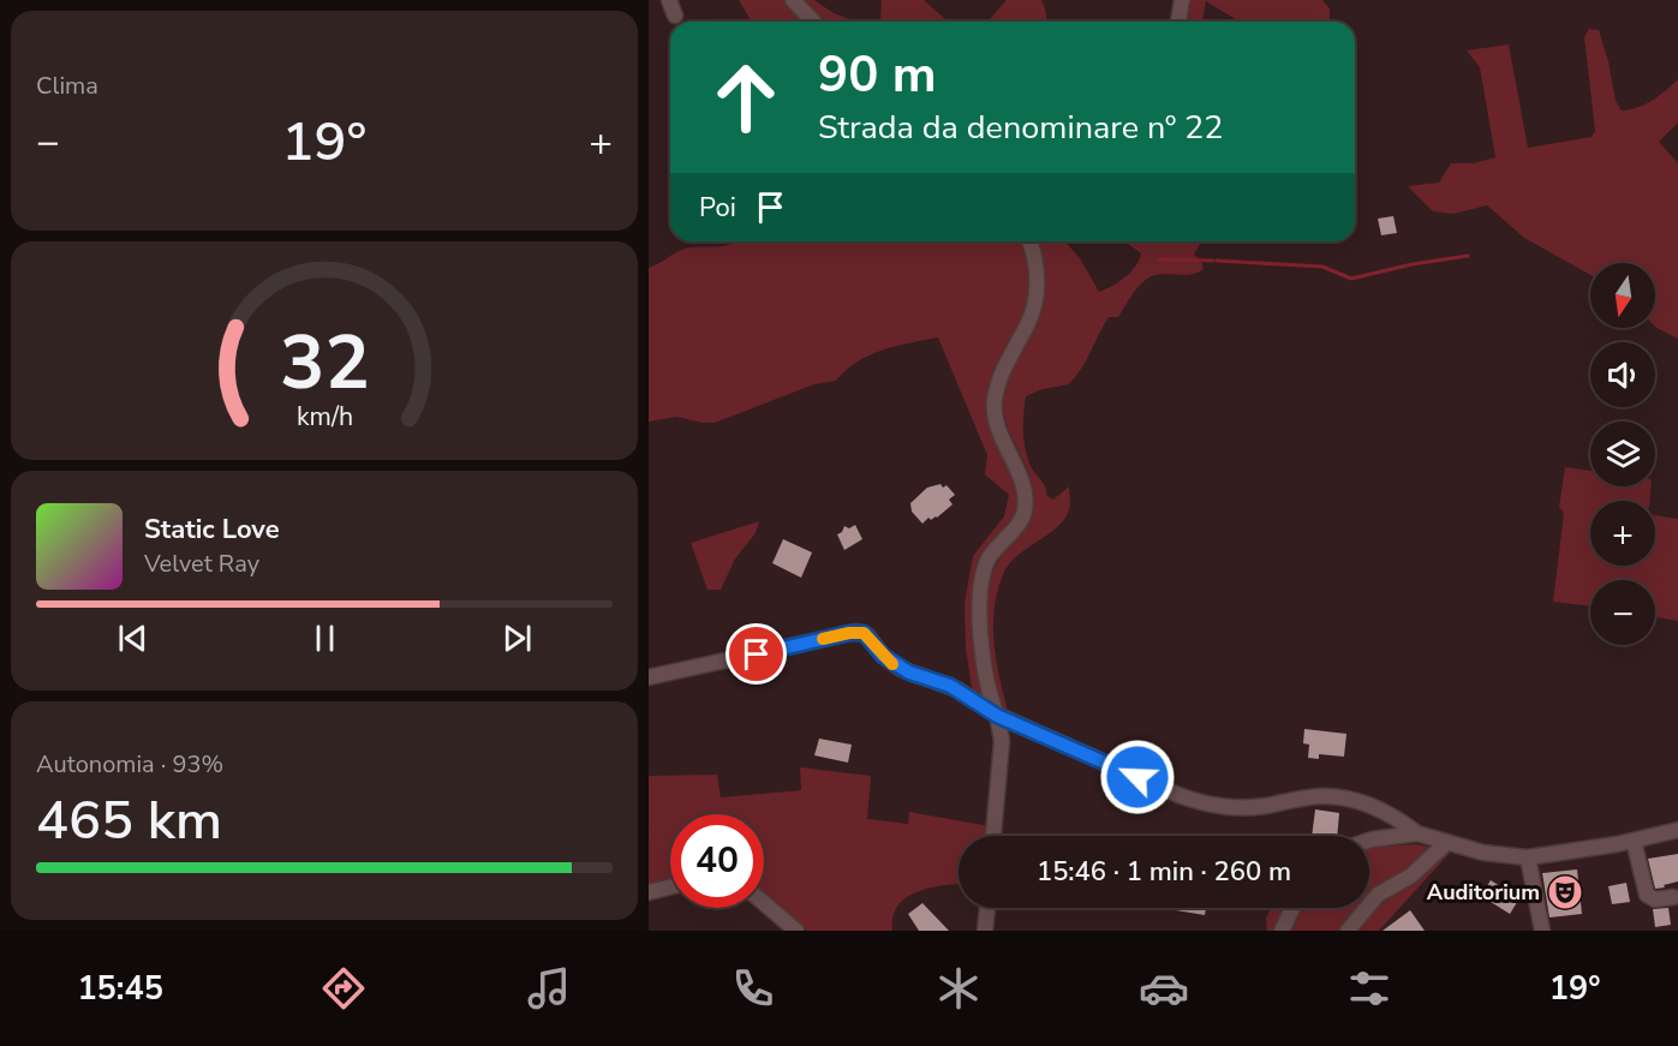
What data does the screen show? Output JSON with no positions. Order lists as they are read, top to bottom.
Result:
{
  "places": {
    "theatre": ["Auditorium"]
  },
  "north": "bottom",
  "page": {
    "tile": [
      "Clima",
      ["Autonomia · 93%", "465 km"]
    ],
    "turn": ["90 m", "Strada da denominare nº 22"],
    "heat": ["−", "19°", "+"],
    "then": "Poi",
    "map_buttons": ["+", "−"],
    "song": ["Static Love", "Velvet Ray"],
    "limit": "40",
    "trip": "15:46 · 1 min · 260 m",
    "tabs": ["15:45", "19°"],
    "gauge": ["32", "km/h"]
  }
}
